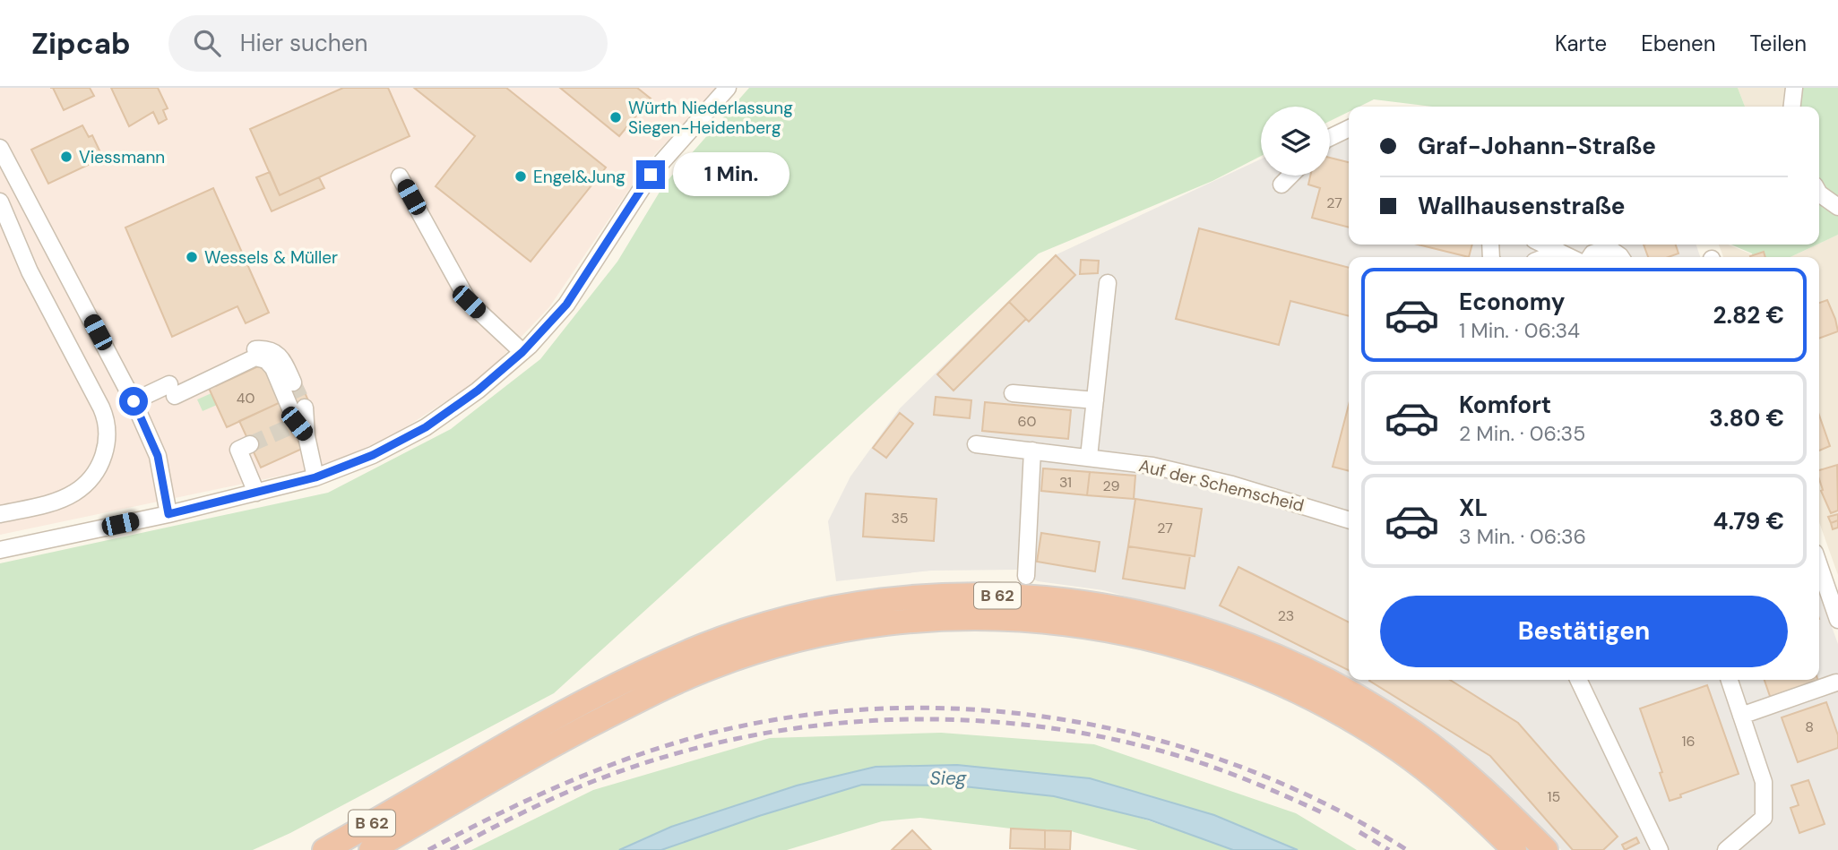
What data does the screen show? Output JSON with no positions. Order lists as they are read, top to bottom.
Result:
{
  "streets": {
    "highway": ["B 62"],
    "street": ["Auf der Schemscheid"]
  },
  "water": ["Sieg"],
  "places": [
    "Würth Niederlassung Siegen-Heidenberg",
    "Viessmann",
    "Engel&Jung",
    "Wessels & Müller"
  ],
  "house_numbers": [
    "27",
    "40",
    "60",
    "31",
    "29",
    "35",
    "27",
    "23",
    "8",
    "16",
    "15"
  ],
  "page": {
    "header": "Zipcab",
    "search": "Hier suchen",
    "nav": ["Karte", "Ebenen", "Teilen"],
    "banner": ["Graf-Johann-Straße", "Wallhausenstraße"],
    "bubble": "1 Min.",
    "list": [
      {
        "name": "Economy",
        "note": "1 Min. · 06:34",
        "value": "2.82 €"
      },
      {
        "name": "Komfort",
        "note": "2 Min. · 06:35",
        "value": "3.80 €"
      },
      {
        "name": "XL",
        "note": "3 Min. · 06:36",
        "value": "4.79 €"
      }
    ],
    "buttons": "Bestätigen"
  }
}
